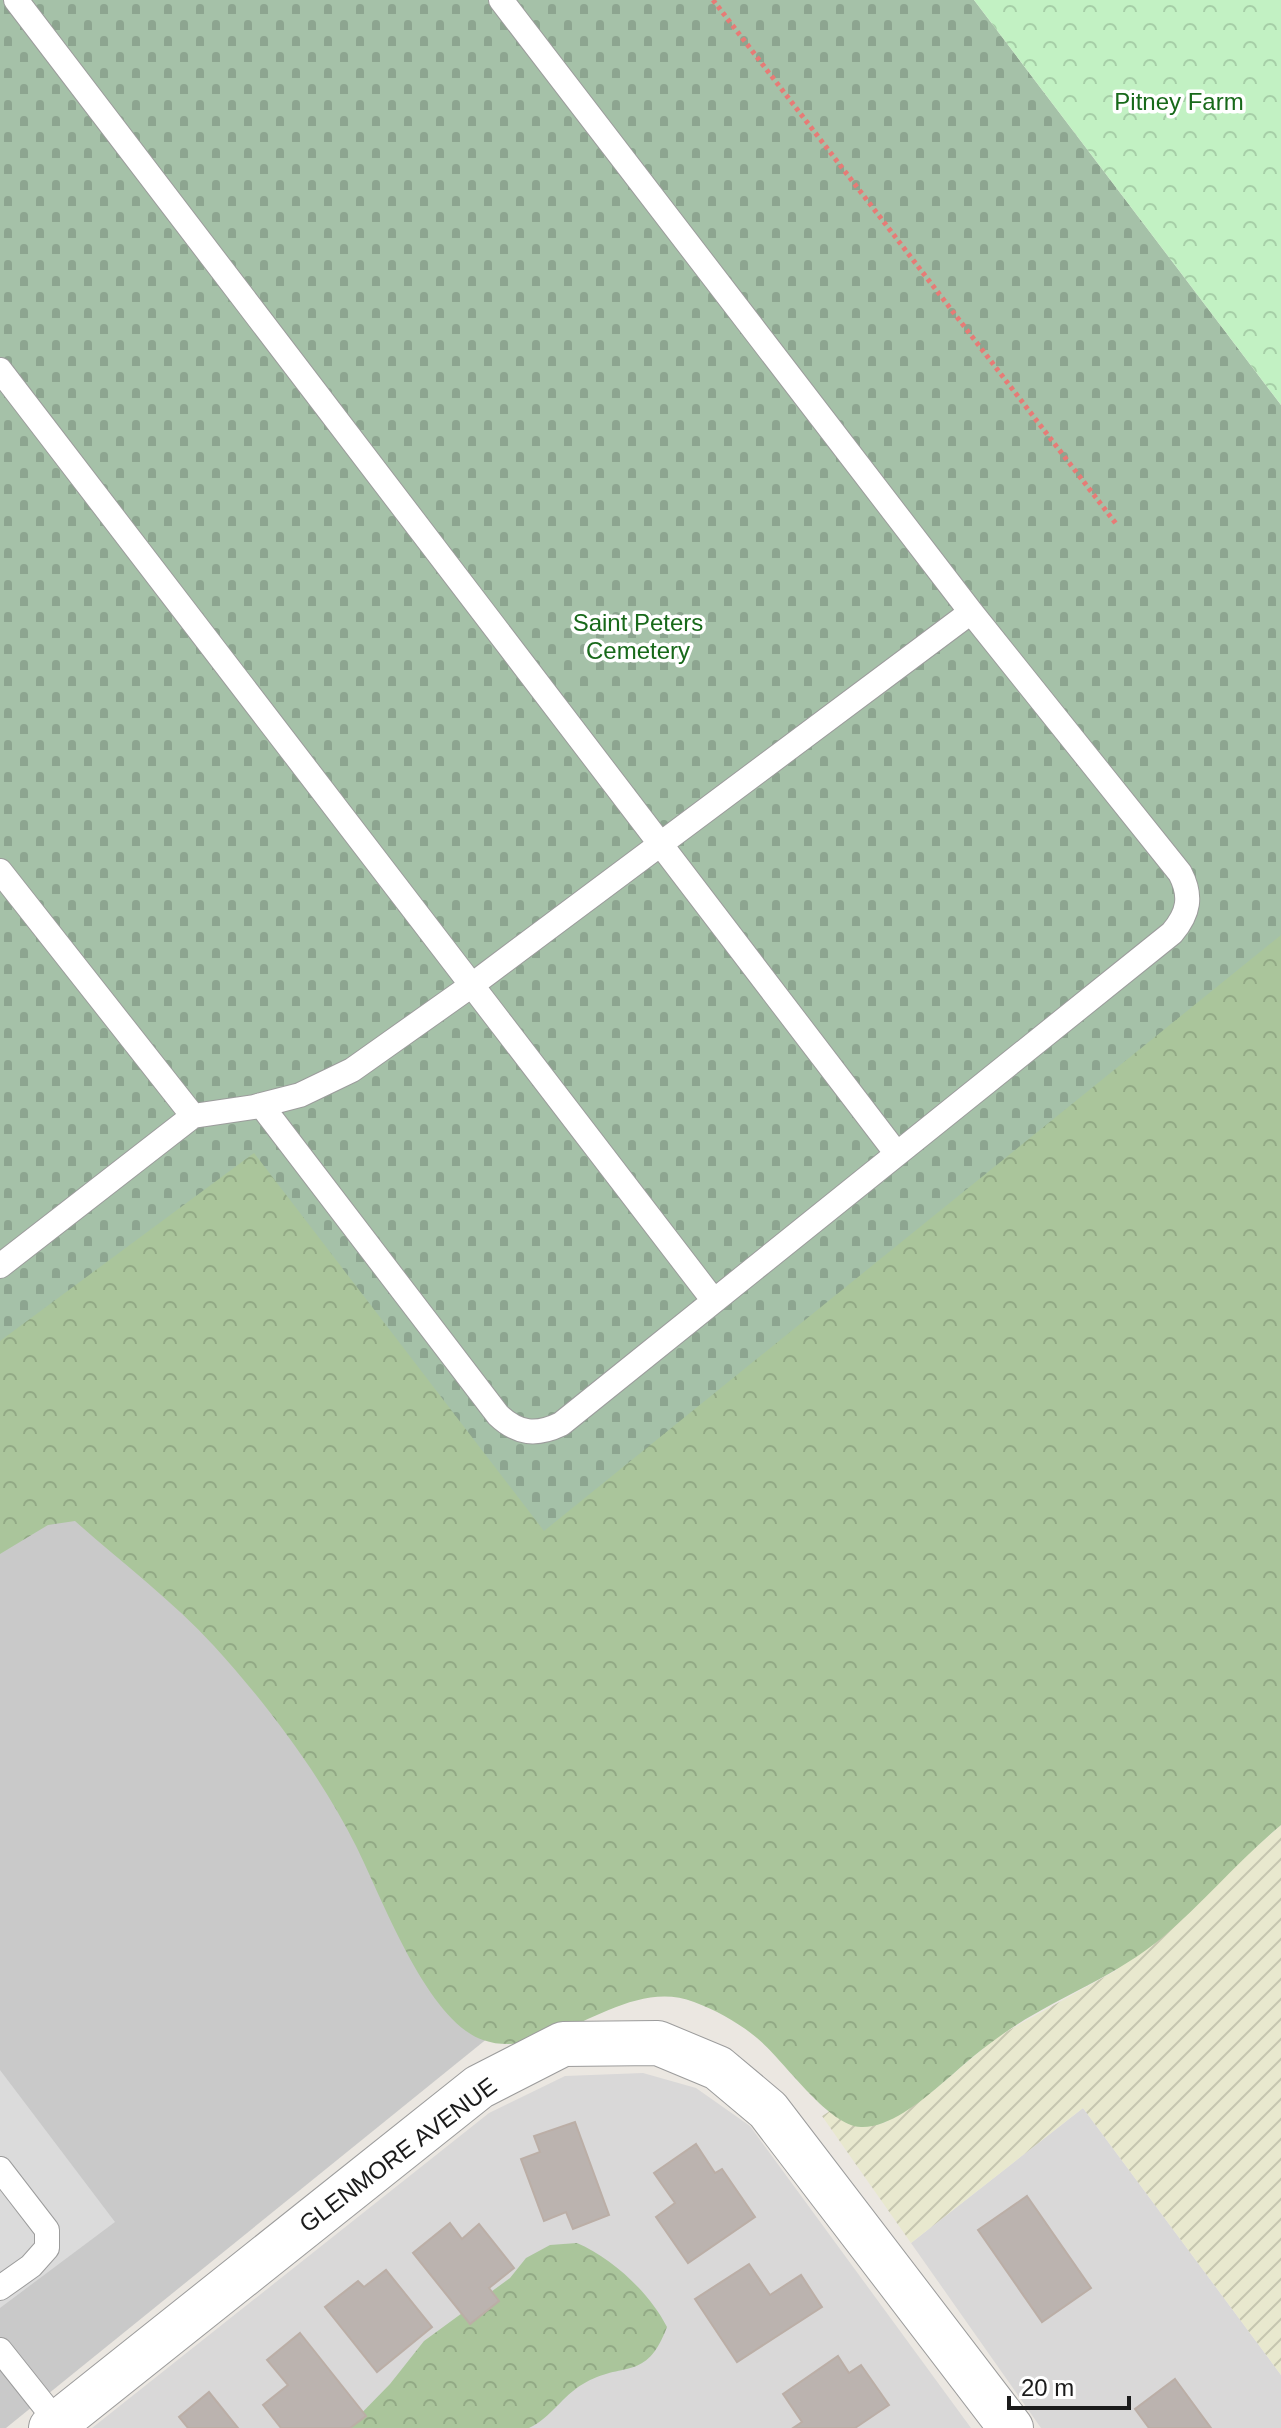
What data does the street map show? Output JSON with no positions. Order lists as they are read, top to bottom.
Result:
{
  "streets": {
    "street": ["GLENMORE AVENUE"]
  },
  "parks": ["Pitney Farm", "Saint Peters Cemetery"],
  "scale_bar": "20 m"
}
